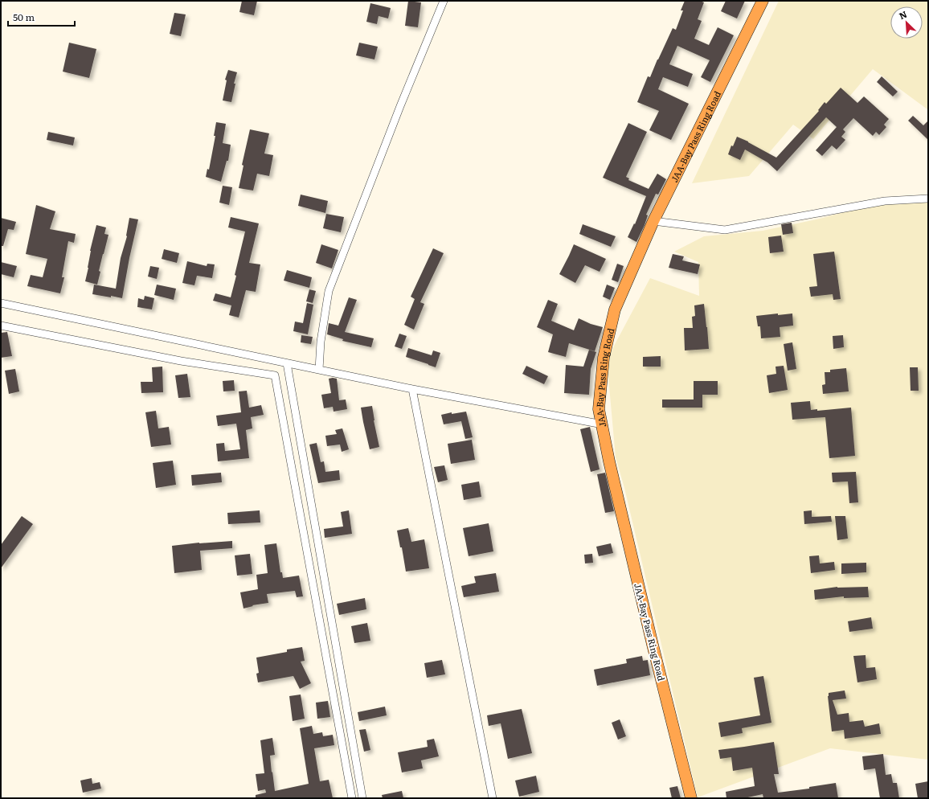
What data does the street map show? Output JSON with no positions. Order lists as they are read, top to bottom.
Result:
{
  "streets": {
    "highway": ["JAA-Bay Pass Ring Road"]
  },
  "scale_bar": "50 m",
  "north": "top left"
}
